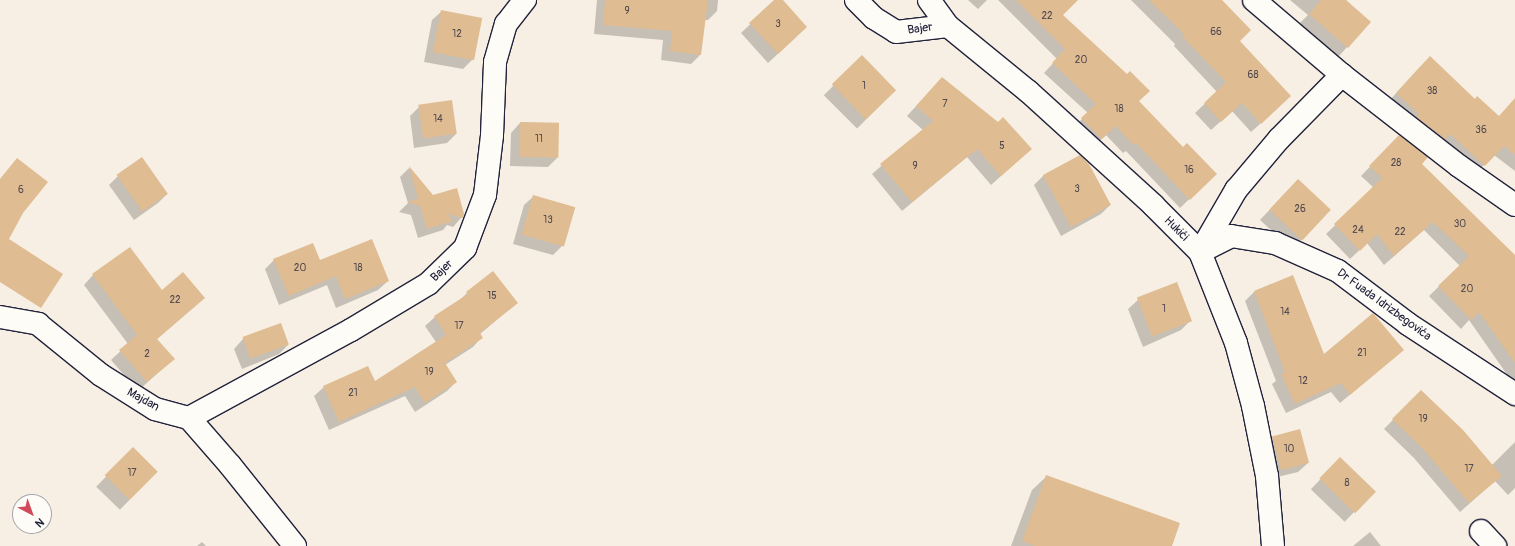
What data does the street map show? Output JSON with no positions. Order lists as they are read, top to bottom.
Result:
{
  "streets": {
    "street": [
      "Bajer",
      "Hukići",
      "Dr Fuada Idrizbegovića",
      "Majdan"
    ]
  },
  "crossings": [
    ["Bajer", "Hukići"],
    ["Bajer", "Majdan"],
    ["Hukići", "Dr Fuada Idrizbegovića"]
  ],
  "house_numbers": [
    "9",
    "22",
    "3",
    "66",
    "12",
    "20",
    "68",
    "1",
    "38",
    "7",
    "18",
    "14",
    "36",
    "11",
    "5",
    "28",
    "9",
    "16",
    "3",
    "6",
    "26",
    "13",
    "30",
    "24",
    "22",
    "20",
    "18",
    "20",
    "15",
    "22",
    "1",
    "14",
    "17",
    "21",
    "2",
    "19",
    "12",
    "21",
    "19",
    "10",
    "17",
    "17",
    "8"
  ],
  "north": "bottom right"
}
